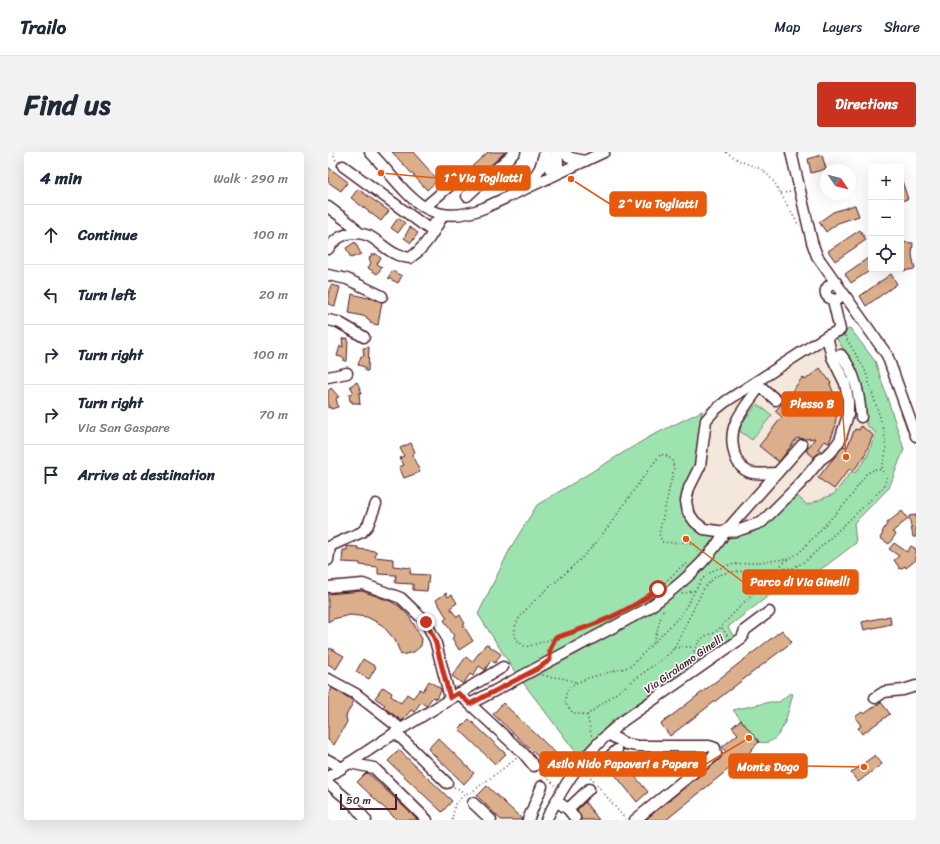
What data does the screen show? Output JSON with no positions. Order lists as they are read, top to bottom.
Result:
{
  "streets": {
    "street": ["Via Girolamo Ginelli"]
  },
  "places": [
    "1^ Via Togliatti",
    "2^ Via Togliatti",
    "Plesso B",
    "Parco di Via Ginelli",
    "Asilo Nido Papaveri e Papere",
    "Monte Dago"
  ],
  "scale_bar": "50 m",
  "north": "bottom right",
  "page": {
    "header": "Trailo",
    "nav": ["Map", "Layers", "Share"],
    "title": "Find us",
    "buttons": "Directions",
    "heading": ["4 min", "Walk · 290 m"],
    "map_buttons": ["+", "−"],
    "list": [
      ["Continue", "100 m"],
      ["Turn left", "20 m"],
      ["Turn right", "100 m"],
      ["Turn right", "Via San Gaspare", "70 m"],
      "Arrive at destination"
    ],
    "scale": "50 m"
  }
}
